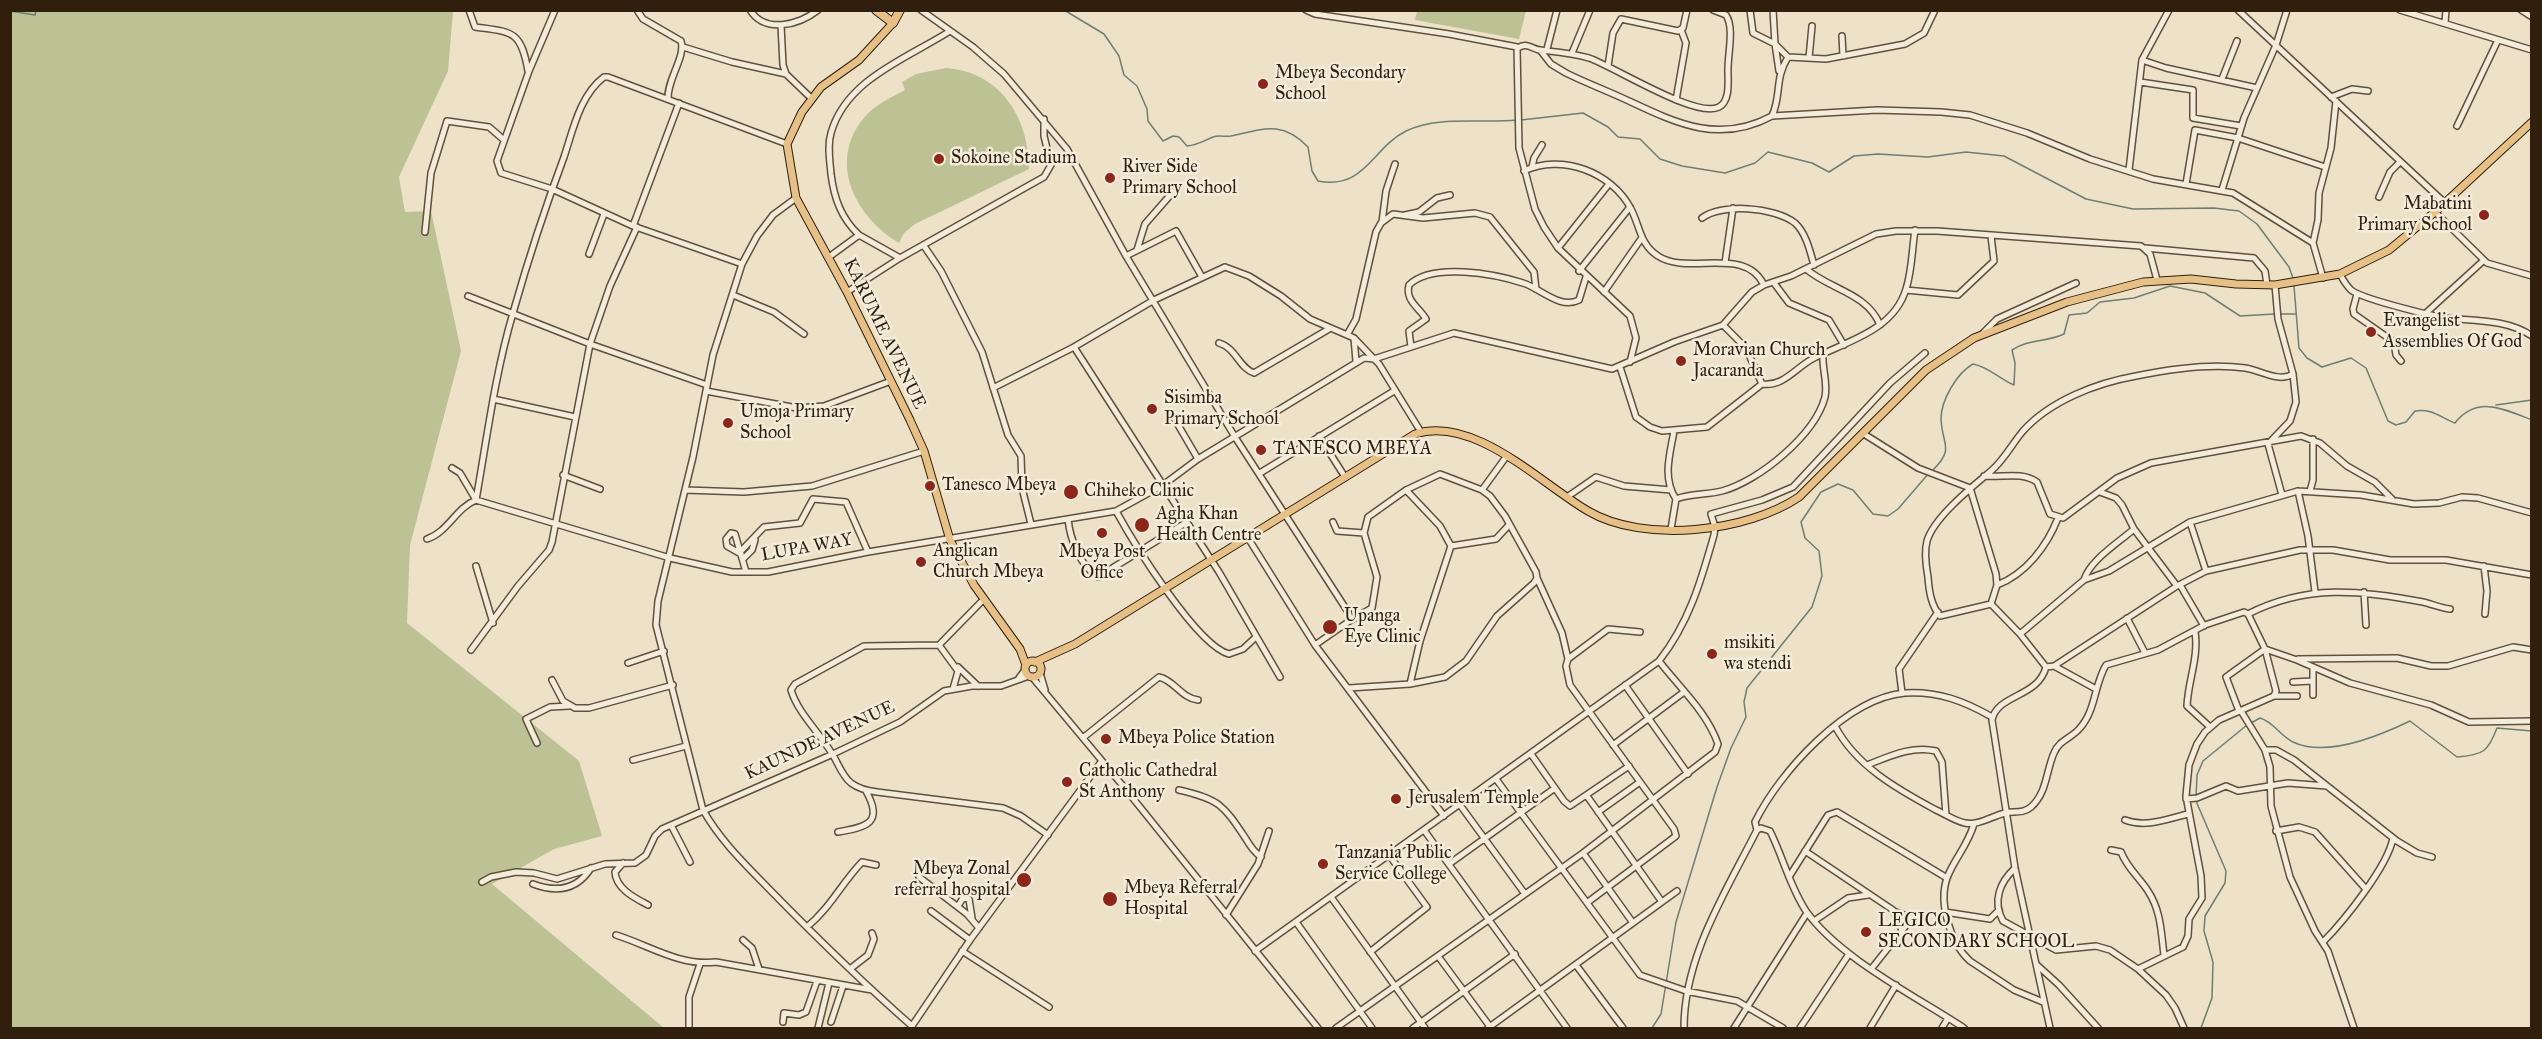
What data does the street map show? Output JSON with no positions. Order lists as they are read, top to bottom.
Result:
{
  "streets": {
    "main road": ["KARUME AVENUE"],
    "street": ["LUPA WAY", "KAUNDE AVENUE"]
  },
  "crossings": [
    ["KARUME AVENUE", "LUPA WAY"],
    ["KARUME AVENUE", "KAUNDE AVENUE"]
  ],
  "places": [
    "Mbeya Secondary School",
    "Sokoine Stadium",
    "River Side Primary School",
    "Mabatini Primary School",
    "Evangelist Assemblies Of God",
    "Moravian Church Jacaranda",
    "Sisimba Primary School",
    "Umoja Primary School",
    "TANESCO MBEYA",
    "Tanesco Mbeya",
    "Chiheko Clinic",
    "Agha Khan Health Centre",
    "Mbeya Post Office",
    "Anglican Church Mbeya",
    "Upanga Eye Clinic",
    "msikiti wa stendi",
    "Mbeya Police Station",
    "Catholic Cathedral St Anthony",
    "Jerusalem Temple",
    "Tanzania Public Service College",
    "Mbeya Zonal referral hospital",
    "Mbeya Referral Hospital",
    "LEGICO SECONDARY SCHOOL"
  ]
}
